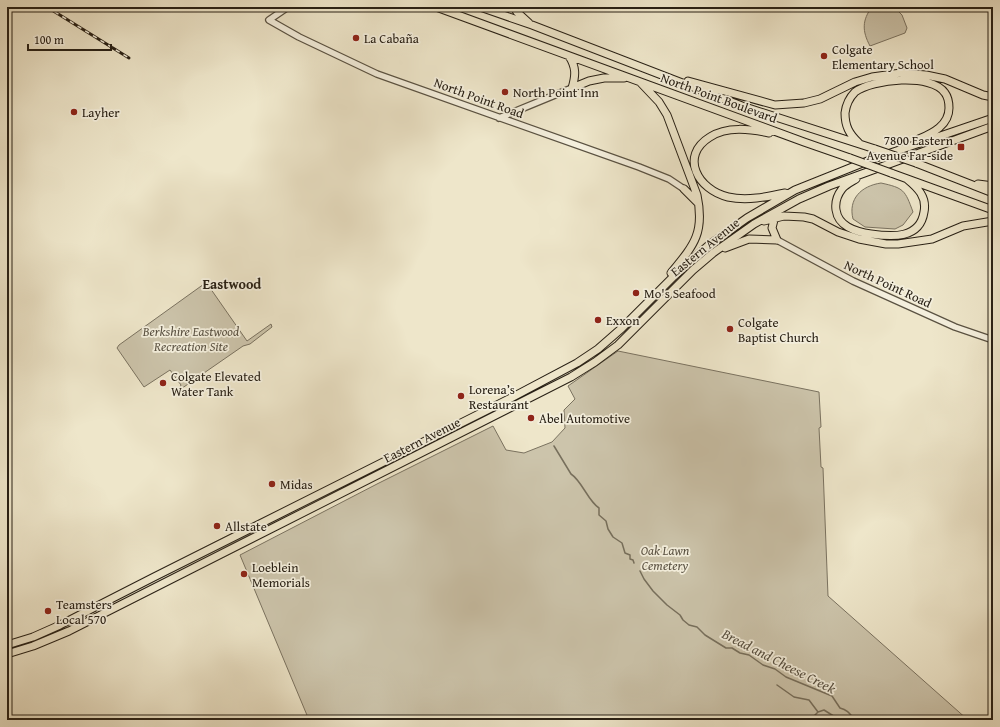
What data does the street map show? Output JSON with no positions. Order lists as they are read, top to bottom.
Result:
{
  "streets": {
    "main road": ["North Point Boulevard", "Eastern Avenue"],
    "street": ["North Point Road"]
  },
  "districts": ["Eastwood"],
  "water": ["Bread and Cheese Creek"],
  "parks": ["Berkshire Eastwood Recreation Site", "Oak Lawn Cemetery"],
  "places": {
    "other": [
      "La Cabaña",
      "Colgate Elementary School",
      "North Point Inn",
      "Layher",
      "Mo's Seafood",
      "Exxon",
      "Colgate Baptist Church",
      "Colgate Elevated Water Tank",
      "Lorena’s Restaurant",
      "Abel Automotive",
      "Midas",
      "Allstate",
      "Loeblein Memorials",
      "Teamsters Local 570"
    ],
    "transit": ["7800 Eastern Avenue Far-side"]
  },
  "scale_bar": "100 m"
}
